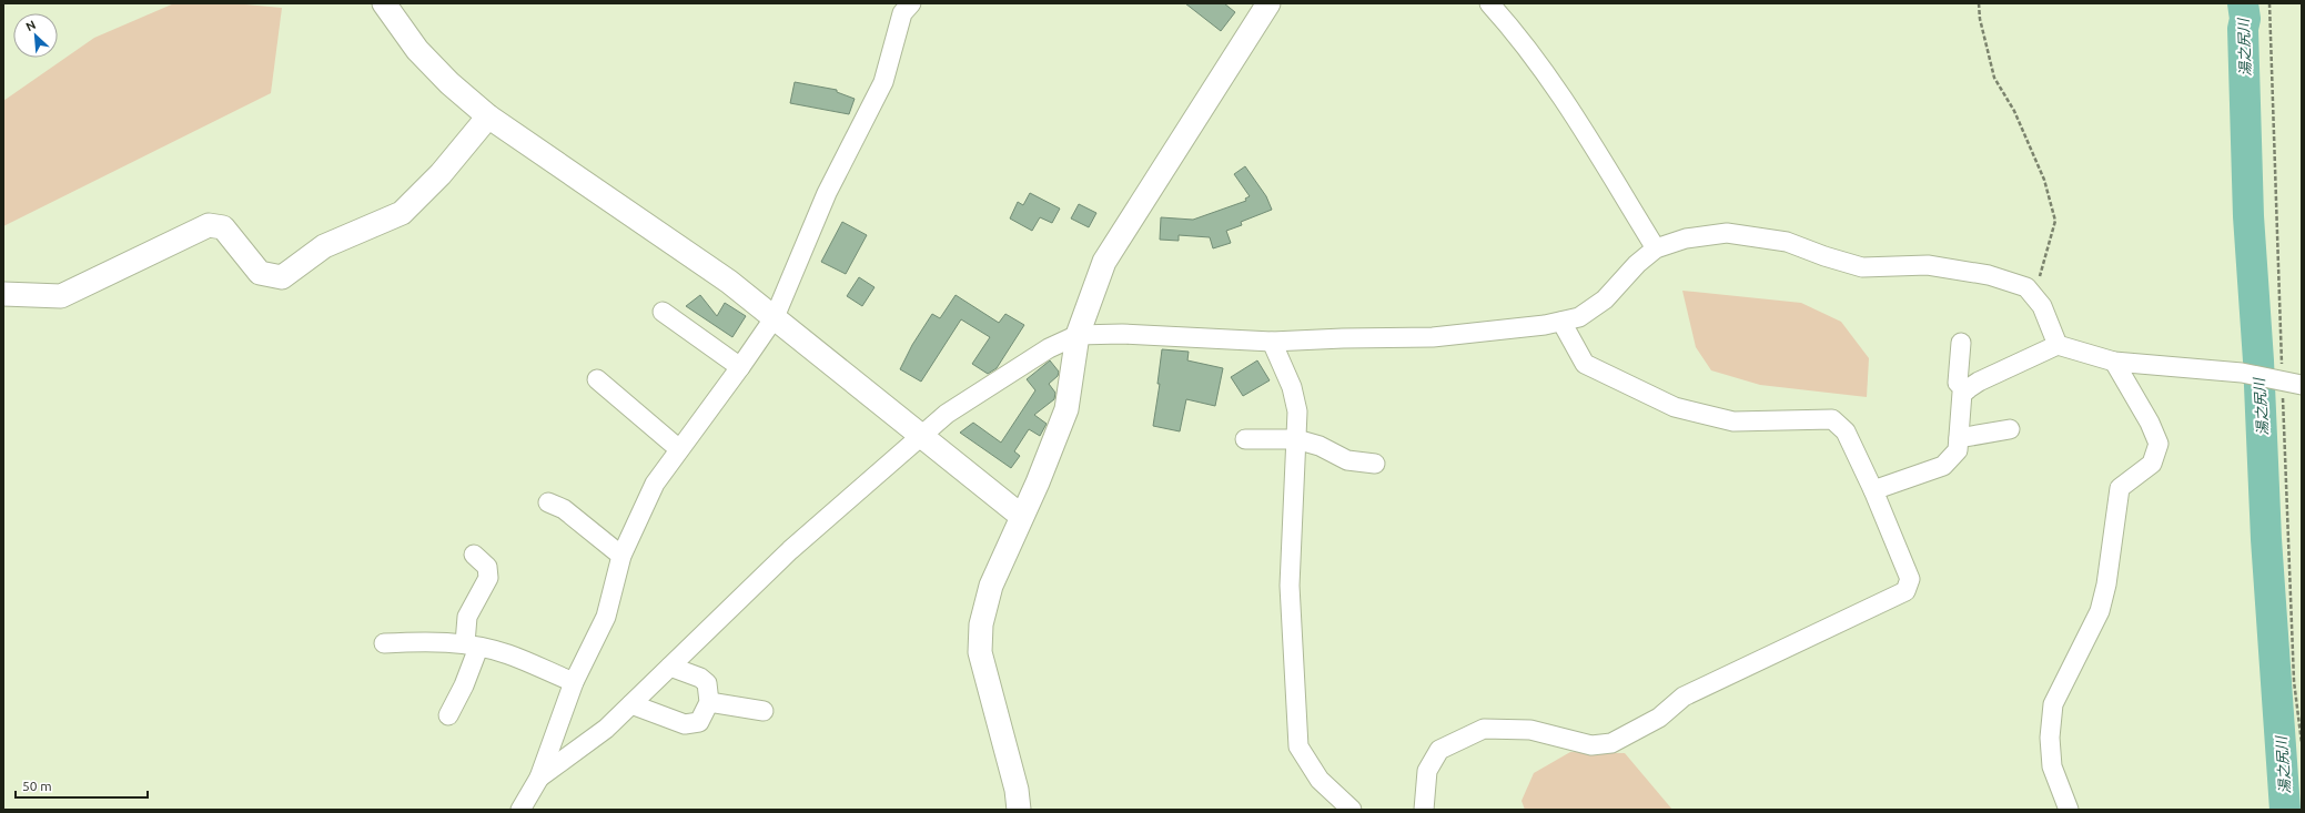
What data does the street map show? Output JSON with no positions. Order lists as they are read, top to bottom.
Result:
{
  "water": ["湯之尻川"],
  "scale_bar": "50 m",
  "north": "top left"
}
